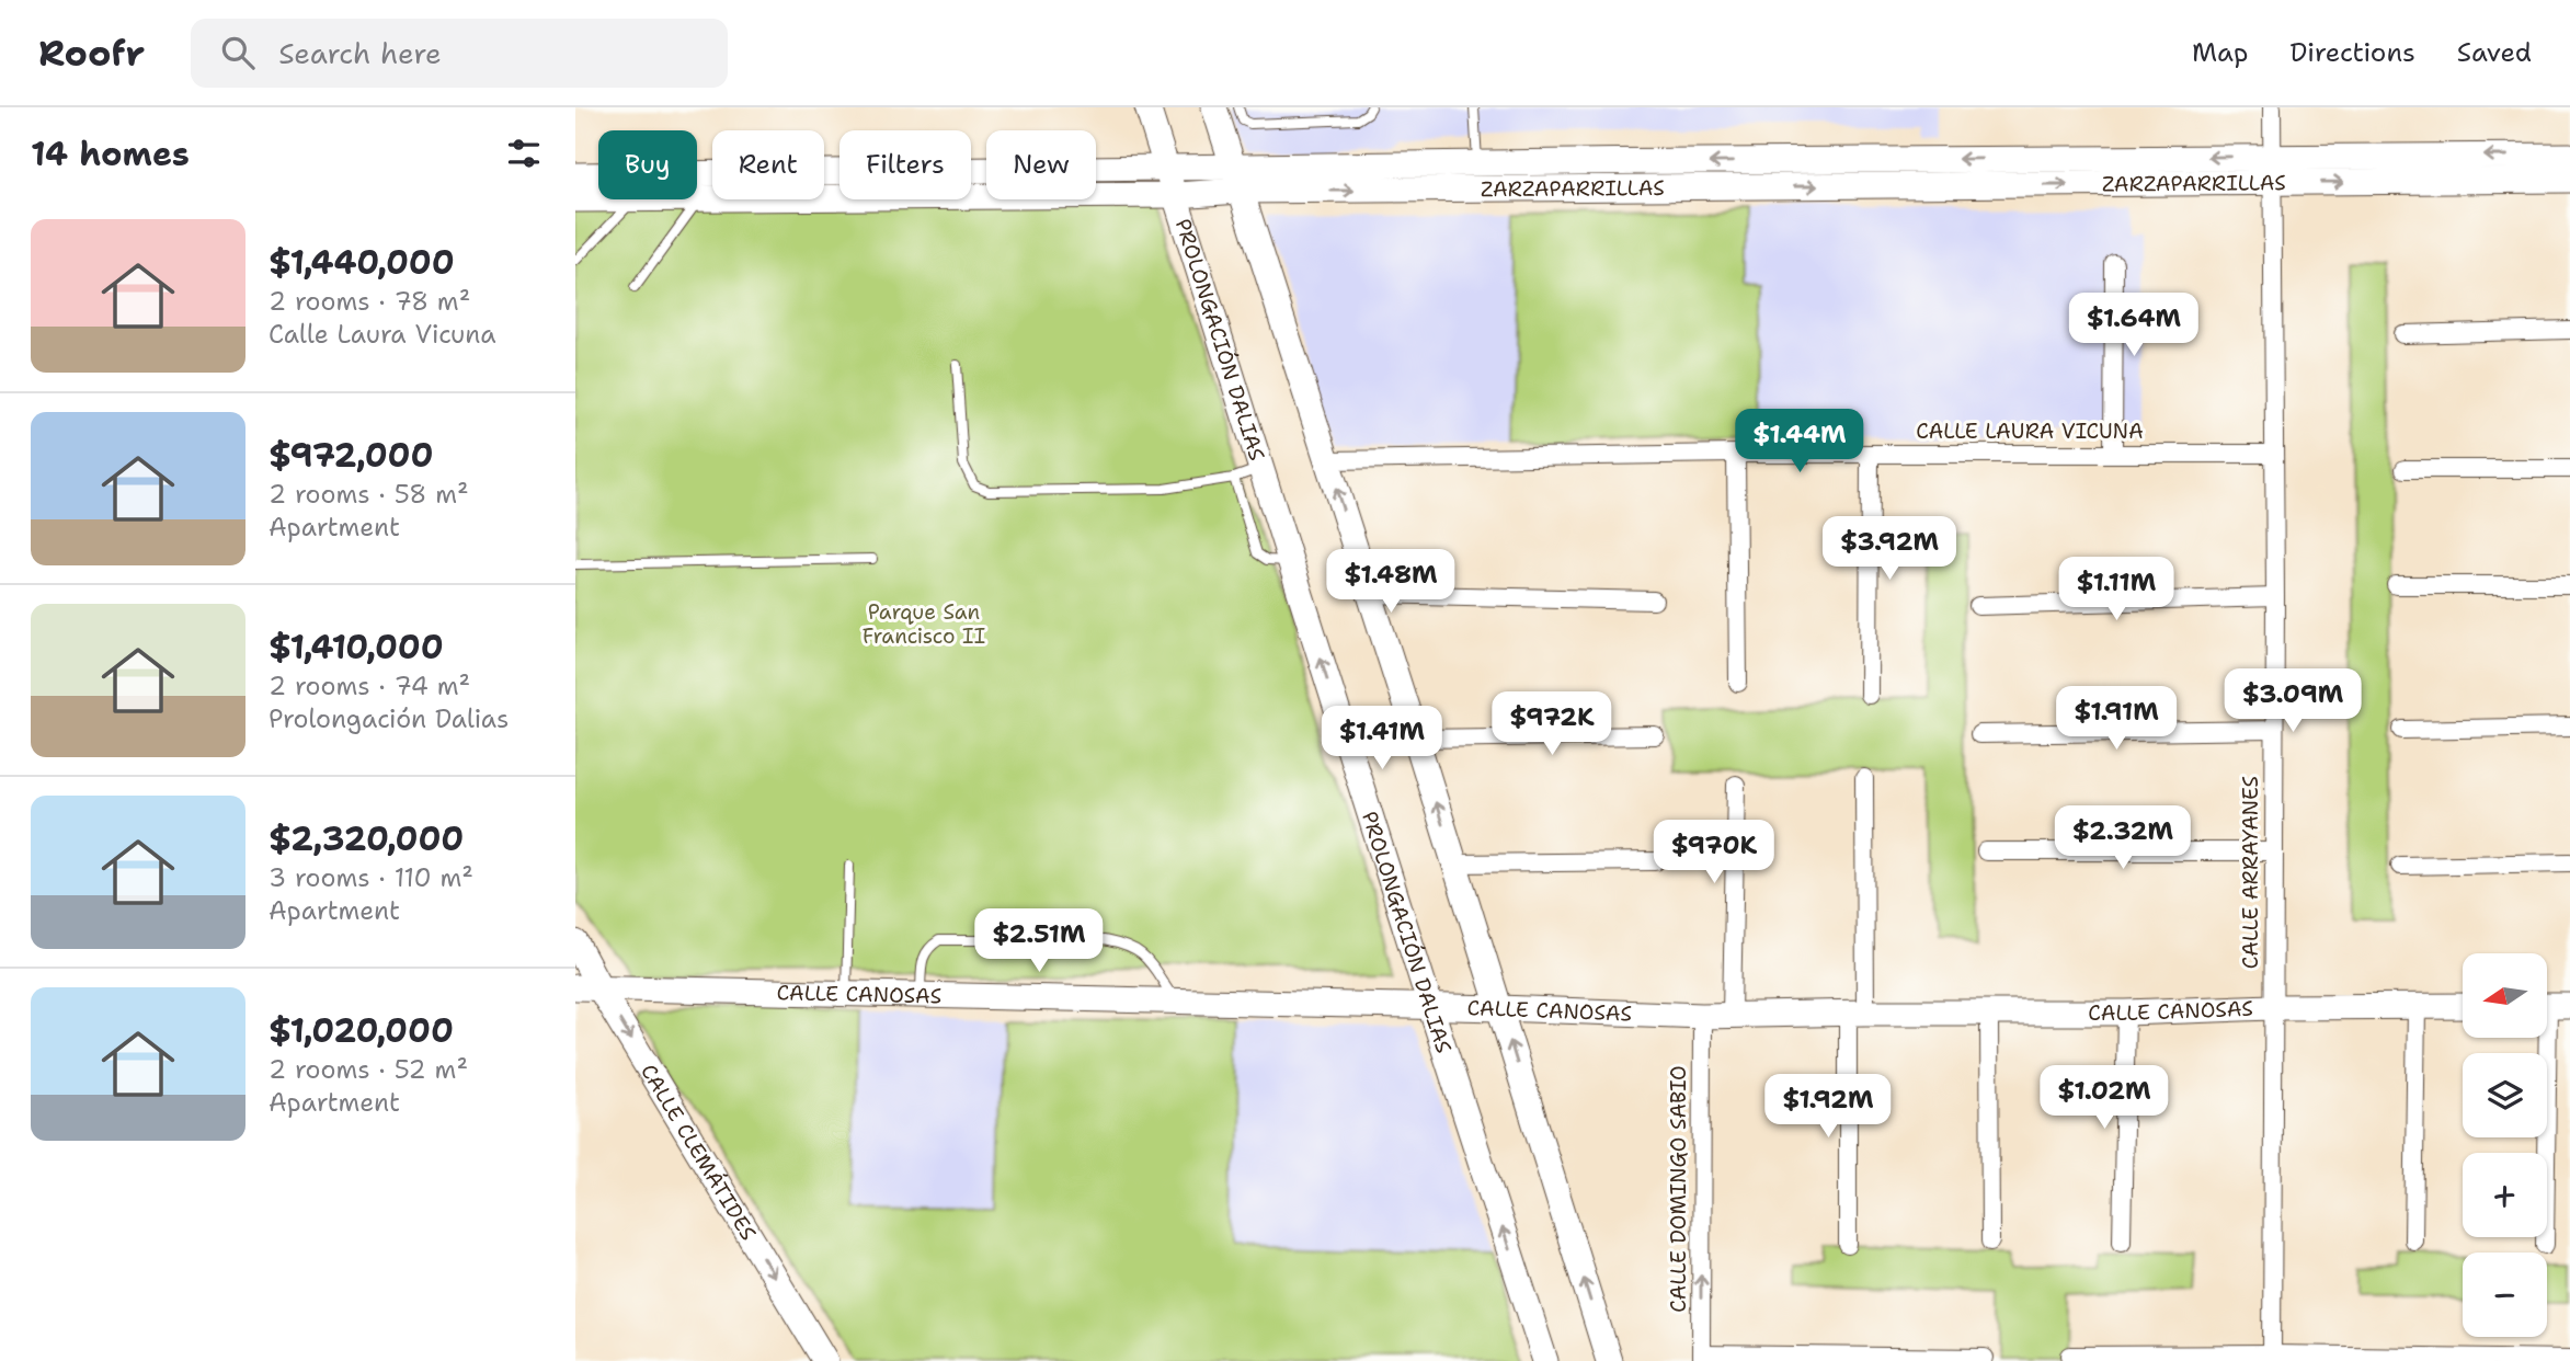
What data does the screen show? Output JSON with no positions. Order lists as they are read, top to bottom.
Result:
{
  "streets": {
    "street": [
      "ZARZAPARRILLAS",
      "PROLONGACIÓN DALIAS",
      "CALLE LAURA VICUNA",
      "CALLE ARRAYANES",
      "CALLE CANOSAS",
      "CALLE CLEMÁTIDES",
      "CALLE DOMINGO SABIO"
    ]
  },
  "crossings": [
    ["ZARZAPARRILLAS", "PROLONGACIÓN DALIAS"],
    ["ZARZAPARRILLAS", "CALLE ARRAYANES"],
    ["PROLONGACIÓN DALIAS", "CALLE CANOSAS"],
    ["CALLE LAURA VICUNA", "CALLE ARRAYANES"],
    ["CALLE ARRAYANES", "CALLE CANOSAS"],
    ["CALLE CANOSAS", "CALLE CLEMÁTIDES"],
    ["CALLE CANOSAS", "CALLE DOMINGO SABIO"]
  ],
  "one_way": ["CALLE CLEMÁTIDES"],
  "parks": ["Parque San Francisco II"],
  "north": "left",
  "page": {
    "header": "Roofr",
    "search": "Search here",
    "nav": ["Map", "Directions", "Saved"],
    "heading": "14 homes",
    "chip": [
      "Buy",
      "Rent",
      "Filters",
      "New"
    ],
    "list": [
      {
        "name": "$1,440,000",
        "note": "2 rooms · 78 m² · Calle Laura Vicuna"
      },
      {
        "name": "$972,000",
        "note": "2 rooms · 58 m² · Apartment"
      },
      {
        "name": "$1,410,000",
        "note": "2 rooms · 74 m² · Prolongación Dalias"
      },
      {
        "name": "$2,320,000",
        "note": "3 rooms · 110 m² · Apartment"
      },
      {
        "name": "$1,020,000",
        "note": "2 rooms · 52 m² · Apartment"
      }
    ],
    "price": [
      "$1.64M",
      "$1.44M",
      "$3.92M",
      "$1.48M",
      "$1.11M",
      "$3.09M",
      "$1.91M",
      "$972K",
      "$1.41M",
      "$2.32M",
      "$970K",
      "$2.51M",
      "$1.02M",
      "$1.92M"
    ],
    "map_buttons": ["+", "−"]
  }
}
